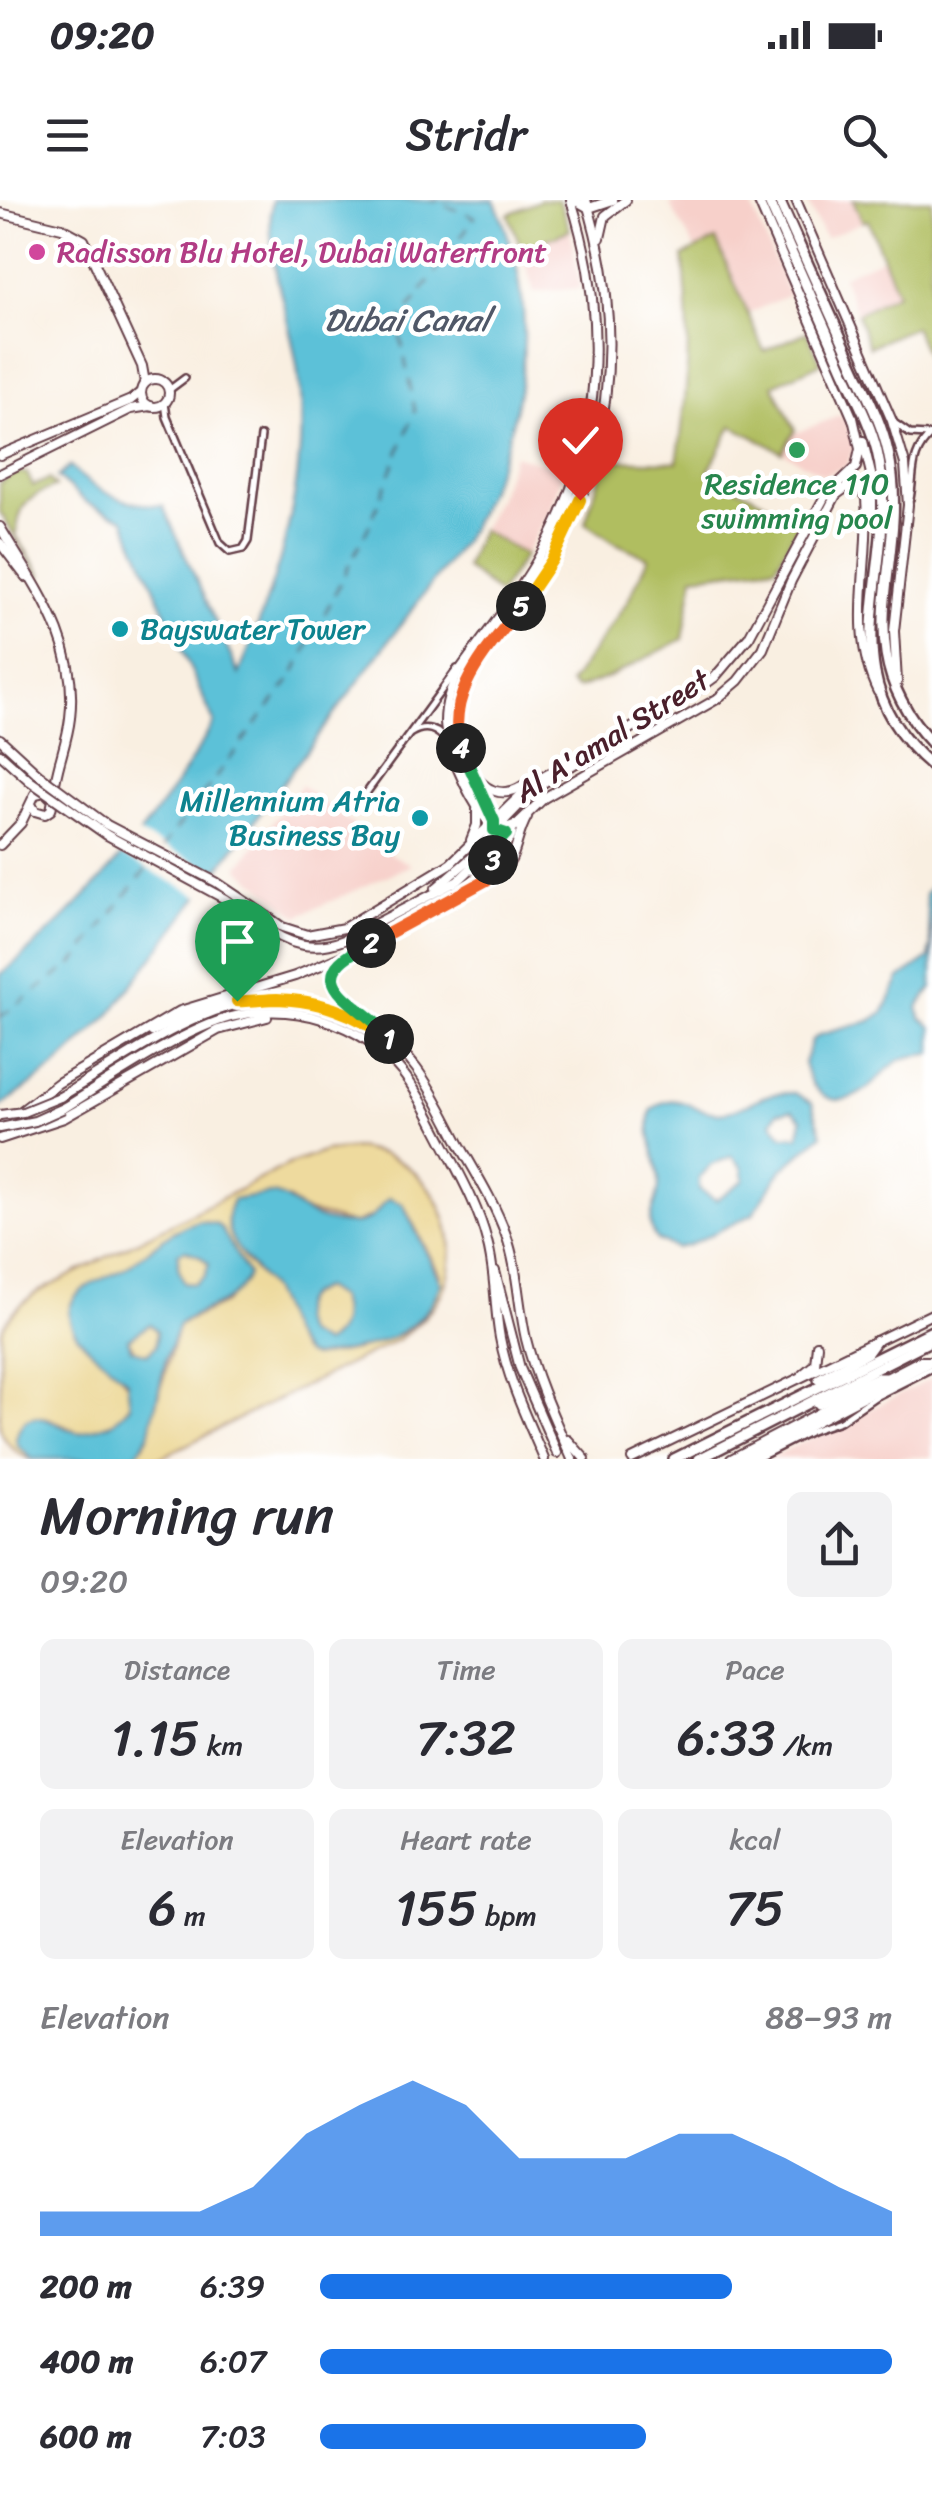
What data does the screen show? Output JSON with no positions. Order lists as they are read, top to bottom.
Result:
{
  "streets": {
    "street": ["Al A'amal Street"]
  },
  "water": ["Dubai Canal"],
  "places": [
    "Radisson Blu Hotel, Dubai Waterfront",
    "Residence 110 swimming pool",
    "Bayswater Tower",
    "Millennium Atria Business Bay"
  ],
  "page": {
    "status": "09:20",
    "header": "Stridr",
    "pins": [
      "5",
      "4",
      "3",
      "2",
      "1"
    ],
    "heading": ["Morning run", "09:20"],
    "stats": [
      ["Distance", "1.15 km"],
      ["Time", "7:32"],
      ["Pace", "6:33 /km"],
      ["Elevation", "6 m"],
      ["Heart rate", "155 bpm"],
      ["kcal", "75"]
    ],
    "chart": ["Elevation", "88–93 m"],
    "list": [
      {
        "name": "200 m",
        "note": "6:39"
      },
      {
        "name": "400 m",
        "note": "6:07"
      },
      {
        "name": "600 m",
        "note": "7:03"
      }
    ]
  }
}
